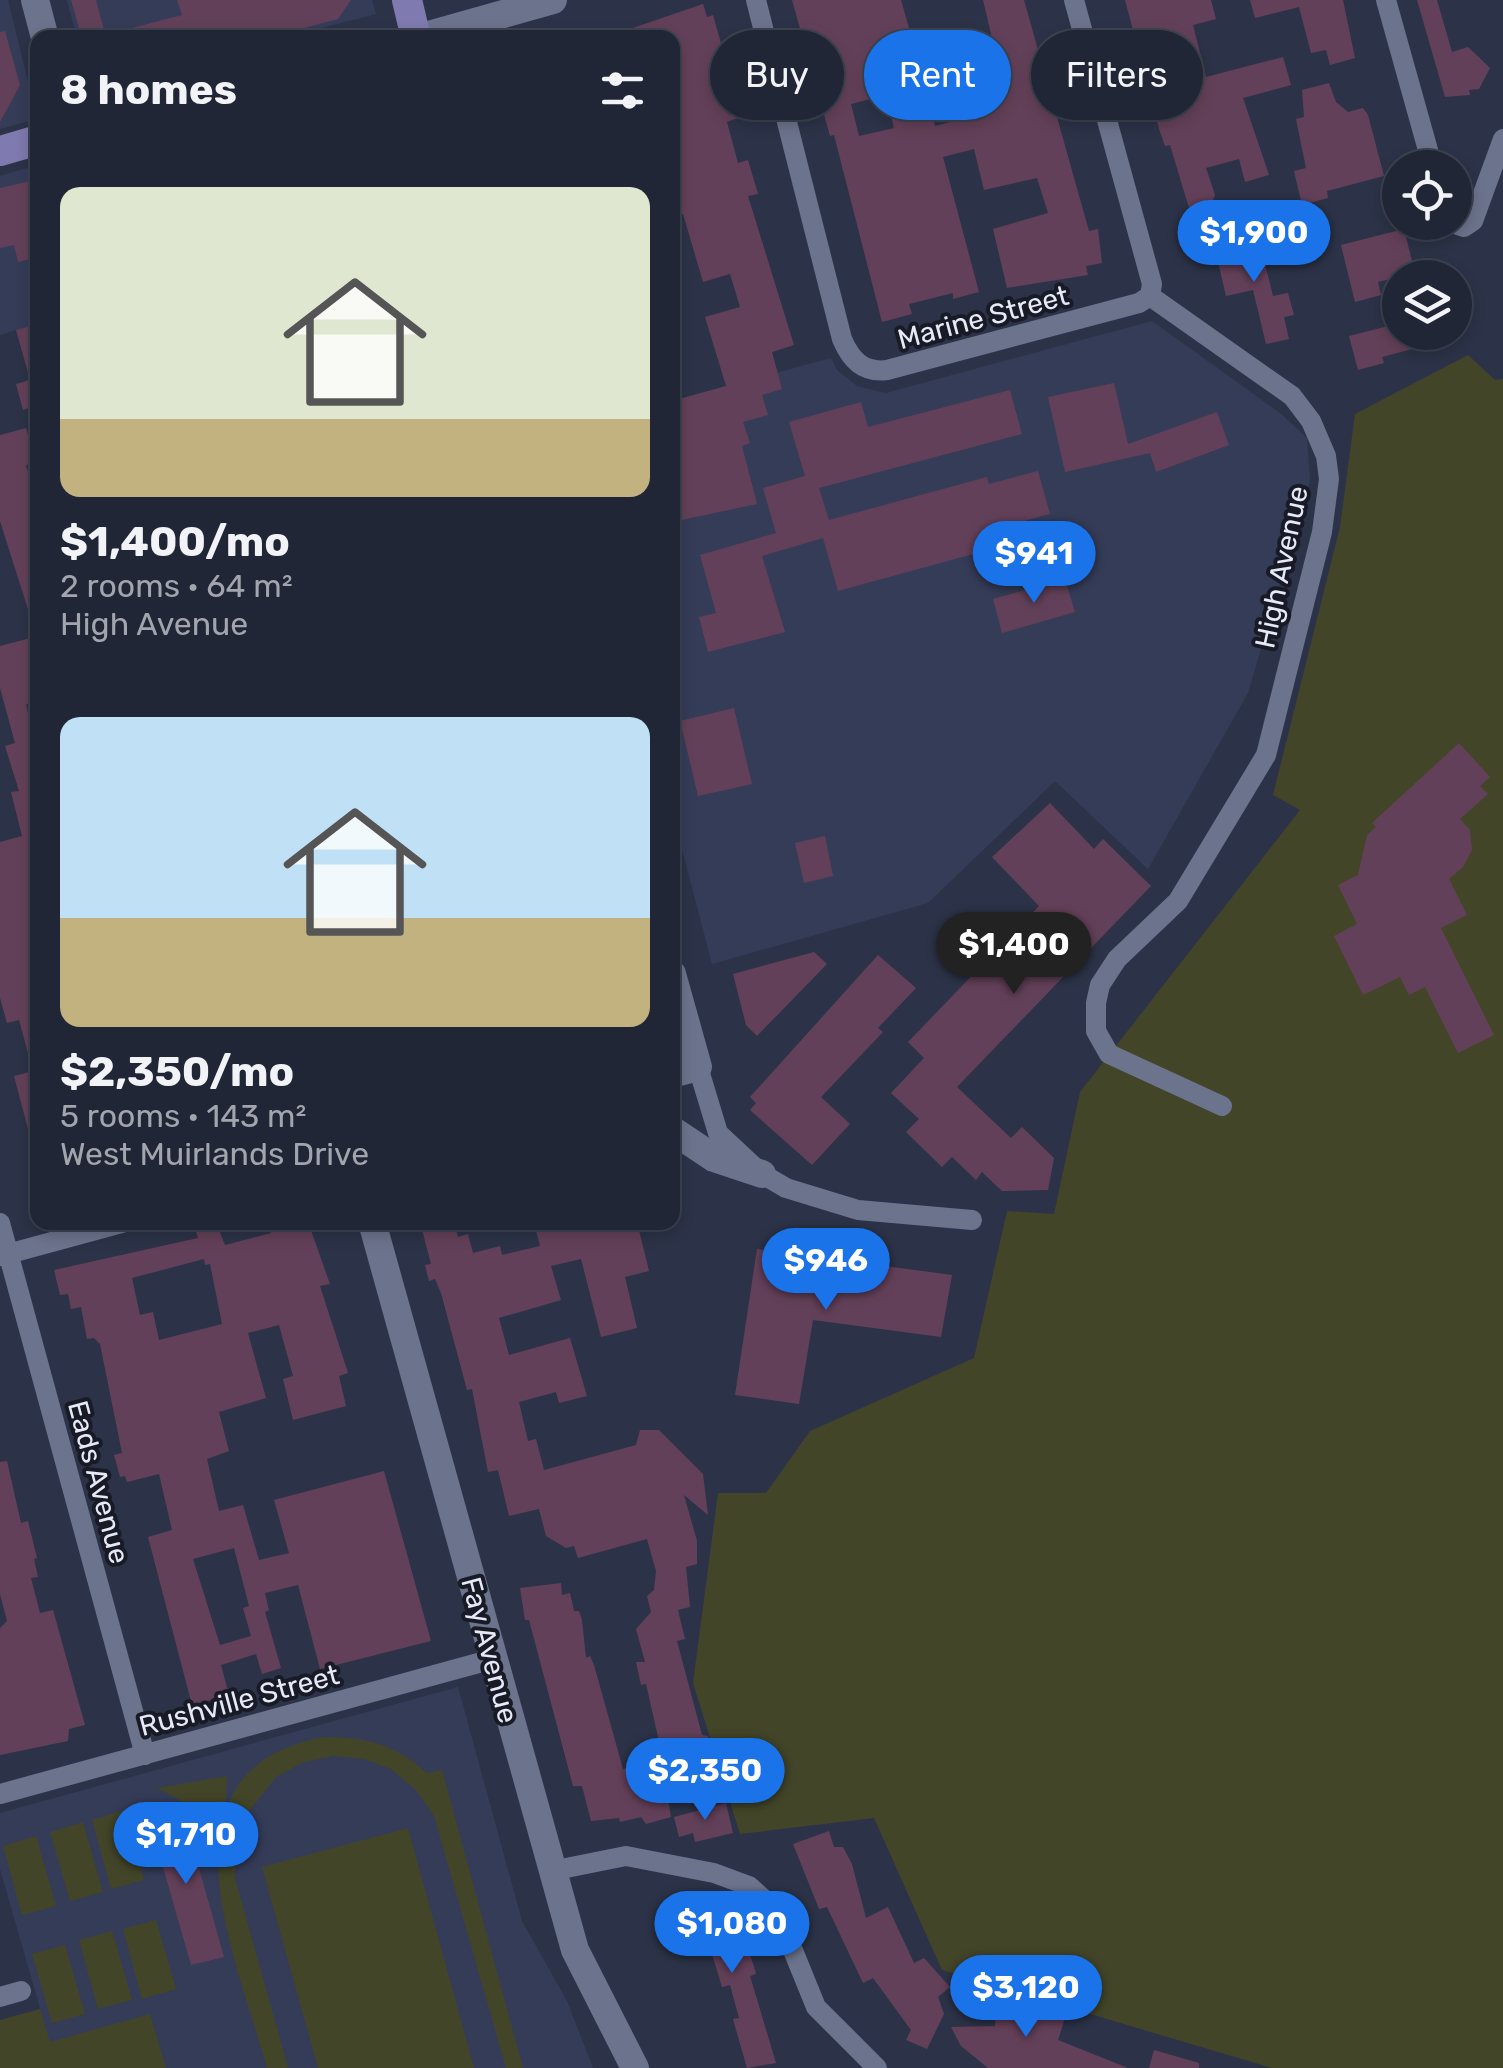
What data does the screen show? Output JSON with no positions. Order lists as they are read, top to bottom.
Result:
{
  "streets": {
    "street": [
      "Marine Street",
      "High Avenue",
      "Eads Avenue",
      "Fay Avenue",
      "Rushville Street"
    ]
  },
  "crossings": [
    ["Marine Street", "High Avenue"],
    ["Eads Avenue", "Rushville Street"],
    ["Fay Avenue", "Rushville Street"]
  ],
  "page": {
    "chip": ["Buy", "Rent", "Filters"],
    "heading": "8 homes",
    "list": [
      {
        "name": "$1,400/mo",
        "note": "2 rooms · 64 m² · High Avenue"
      },
      {
        "name": "$2,350/mo",
        "note": "5 rooms · 143 m² · West Muirlands Drive"
      }
    ],
    "price": [
      "$1,900",
      "$941",
      "$1,400",
      "$946",
      "$2,350",
      "$1,710",
      "$1,080",
      "$3,120"
    ]
  }
}
